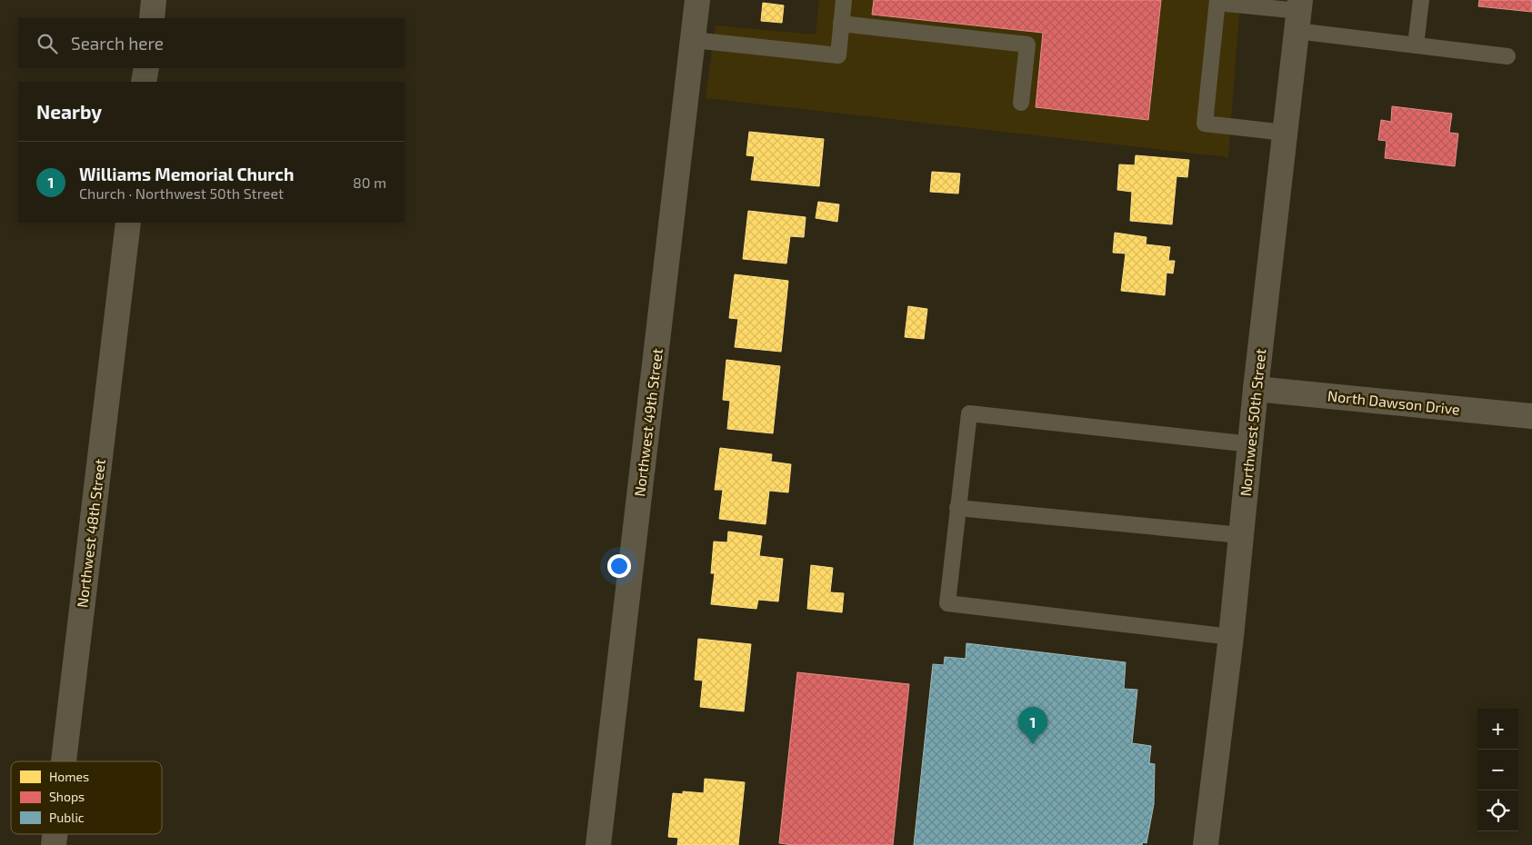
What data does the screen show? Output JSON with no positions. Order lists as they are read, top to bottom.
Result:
{
  "streets": {
    "street": [
      "North Dawson Drive",
      "Northwest 49th Street",
      "Northwest 50th Street",
      "Northwest 48th Street"
    ]
  },
  "crossings": [
    ["North Dawson Drive", "Northwest 50th Street"]
  ],
  "legend": ["Homes", "Shops", "Public"],
  "page": {
    "search": "Search here",
    "heading": "Nearby",
    "list": [
      {
        "mark": "1",
        "name": "Williams Memorial Church",
        "note": "Church · Northwest 50th Street",
        "value": "80 m"
      }
    ],
    "pins": "1",
    "map_buttons": ["+", "−"]
  }
}
